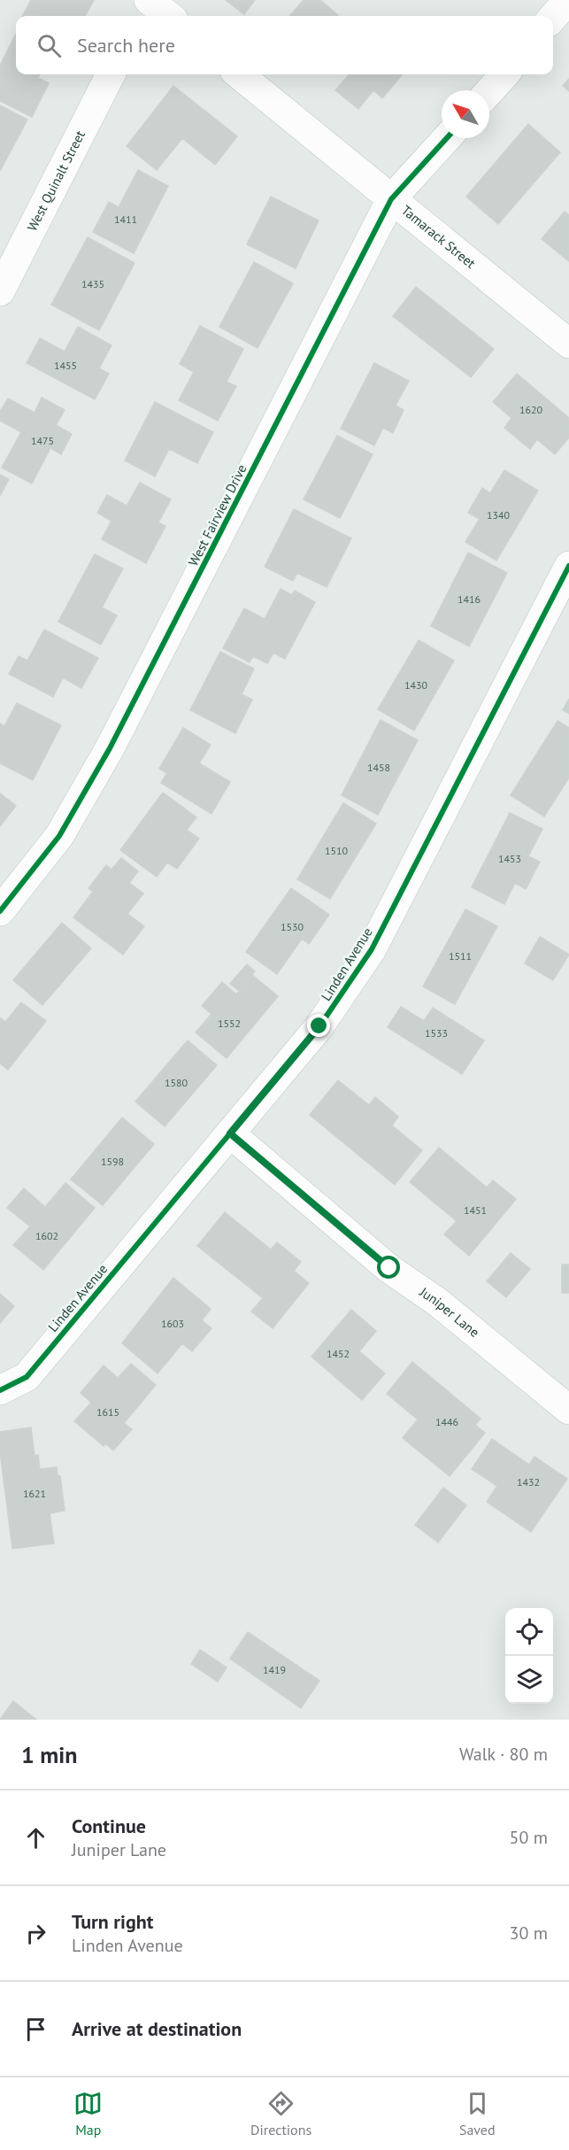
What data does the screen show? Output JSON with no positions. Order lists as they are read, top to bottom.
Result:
{
  "streets": {
    "street": [
      "West Quinalt Street",
      "Tamarack Street",
      "West Fairview Drive",
      "Linden Avenue",
      "Juniper Lane"
    ]
  },
  "crossings": [
    ["Tamarack Street", "West Fairview Drive"],
    ["Linden Avenue", "Juniper Lane"]
  ],
  "house_numbers": [
    "1411",
    "1435",
    "1455",
    "1620",
    "1475",
    "1340",
    "1416",
    "1430",
    "1458",
    "1510",
    "1453",
    "1530",
    "1511",
    "1552",
    "1533",
    "1580",
    "1598",
    "1451",
    "1602",
    "1603",
    "1452",
    "1615",
    "1446",
    "1432",
    "1621",
    "1419"
  ],
  "north": "top left",
  "page": {
    "search": "Search here",
    "heading": ["1 min", "Walk · 80 m"],
    "list": [
      ["Continue", "Juniper Lane", "50 m"],
      ["Turn right", "Linden Avenue", "30 m"],
      "Arrive at destination"
    ],
    "nav": ["Map", "Directions", "Saved"]
  }
}
